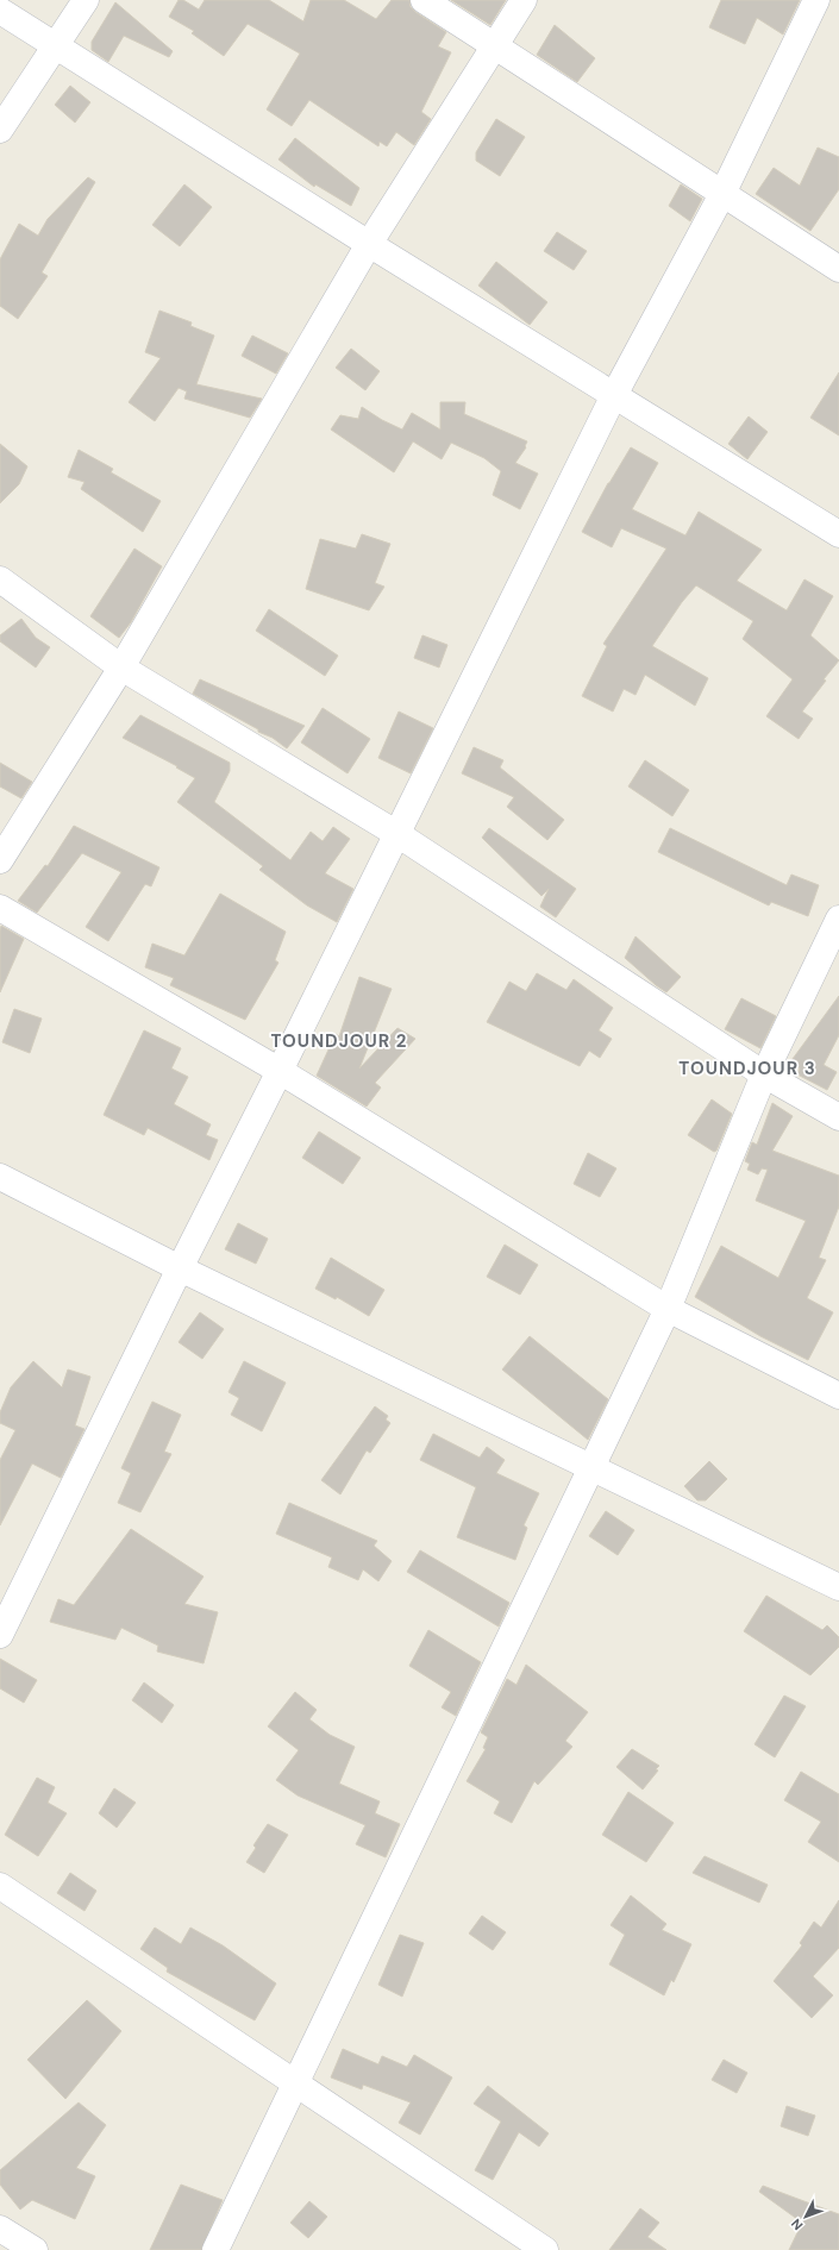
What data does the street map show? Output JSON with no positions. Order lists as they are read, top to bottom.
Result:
{
  "districts": ["TOUNDJOUR 2", "TOUNDJOUR 3"],
  "north": "bottom left"
}
